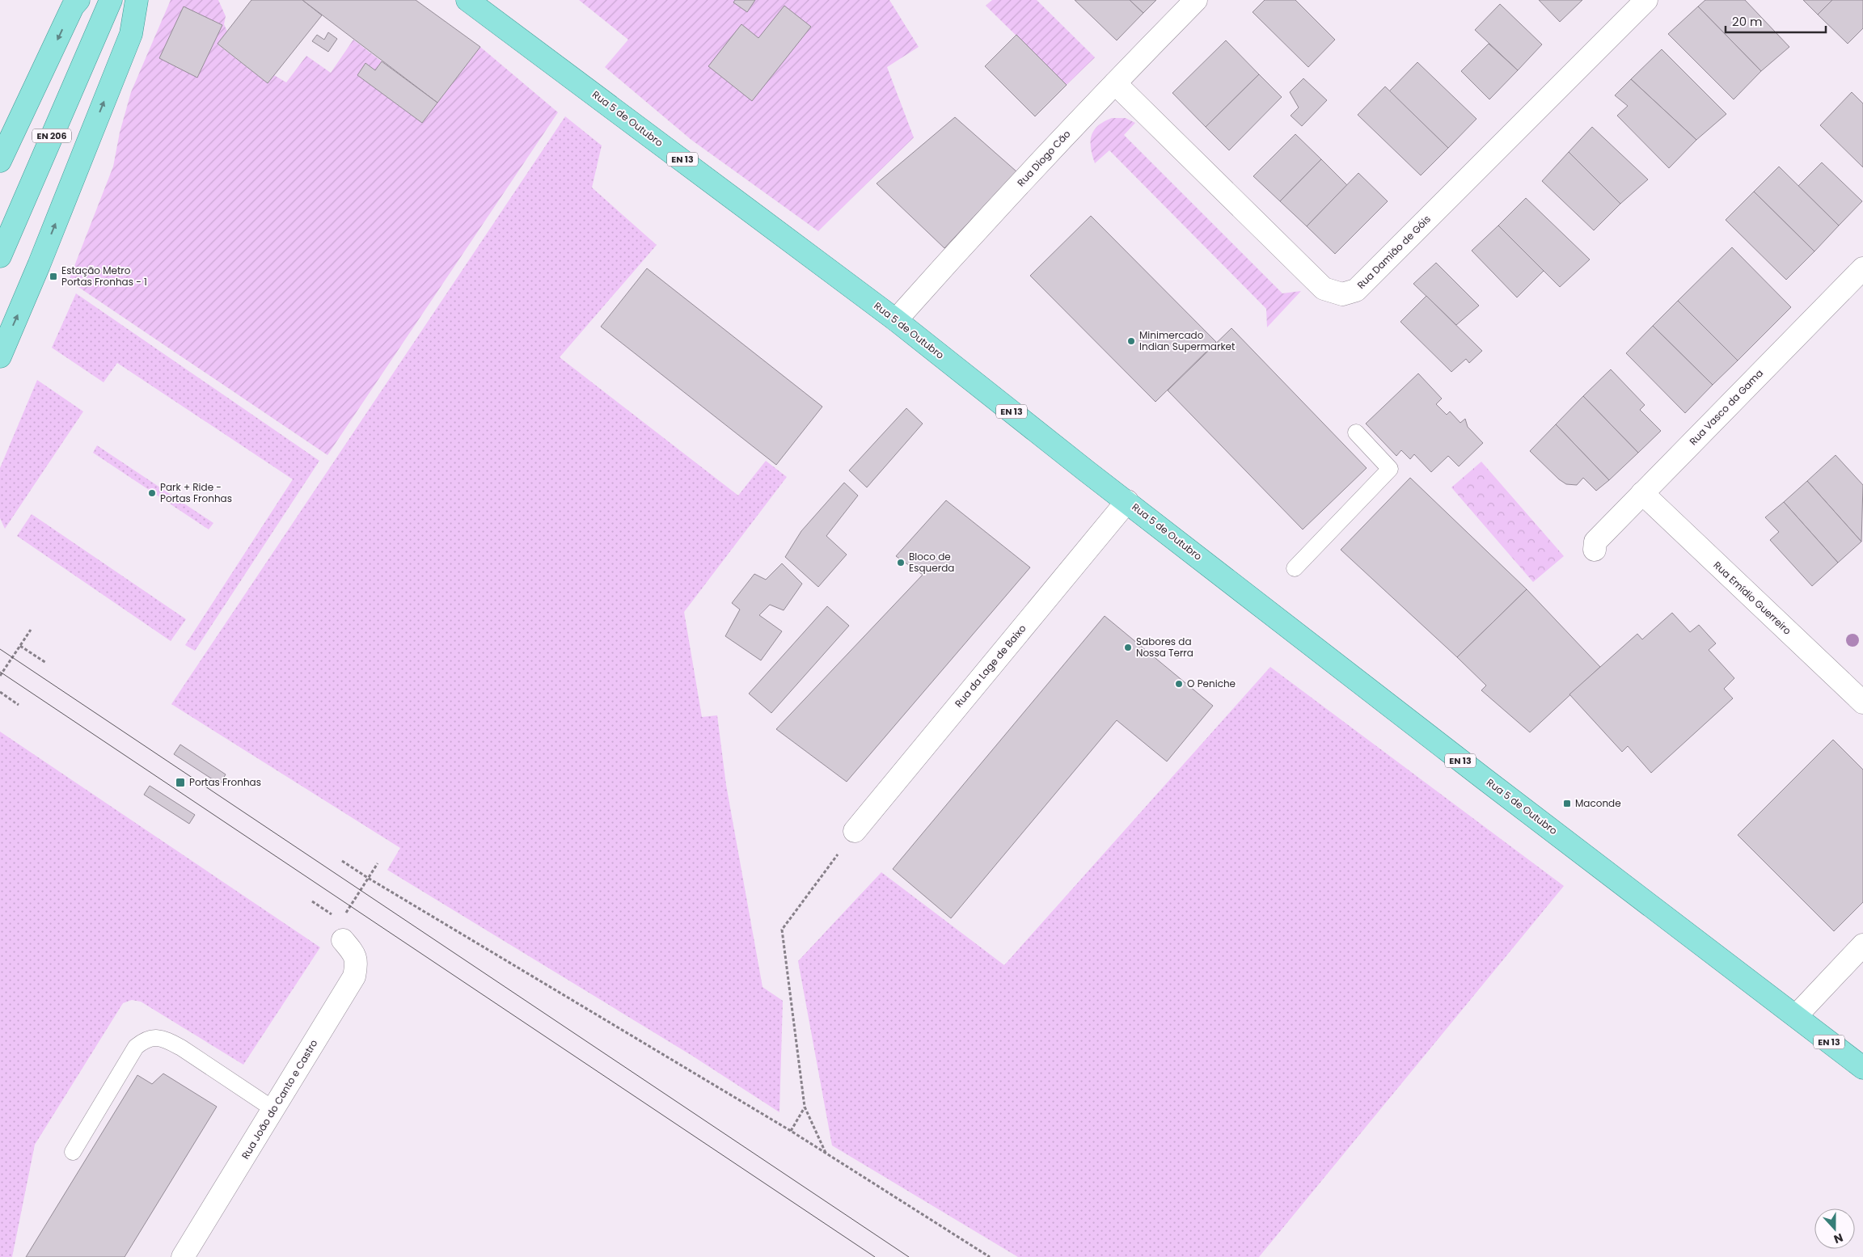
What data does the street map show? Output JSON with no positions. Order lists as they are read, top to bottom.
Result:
{
  "streets": {
    "main road": ["Rua 5 de Outubro", "EN 206", "EN 13"],
    "street": [
      "Rua Diogo Cão",
      "Rua Damião de Góis",
      "Rua Vasco da Gama",
      "Rua Emídio Guerreiro",
      "Rua da Lage de Baixo",
      "Rua João do Canto e Castro"
    ]
  },
  "crossings": [
    ["Rua 5 de Outubro", "Rua Diogo Cão"],
    ["Rua 5 de Outubro", "Rua da Lage de Baixo"],
    ["Rua Diogo Cão", "Rua Damião de Góis"],
    ["Rua Vasco da Gama", "Rua Emídio Guerreiro"]
  ],
  "places": {
    "transit": ["Estação Metro Portas Fronhas - 1", "Portas Fronhas", "Maconde"],
    "other": [
      "Minimercado Indian Supermarket",
      "Park + Ride - Portas Fronhas",
      "Bloco de Esquerda",
      "Sabores da Nossa Terra",
      "O Peniche"
    ]
  },
  "scale_bar": "20 m",
  "north": "bottom"
}
